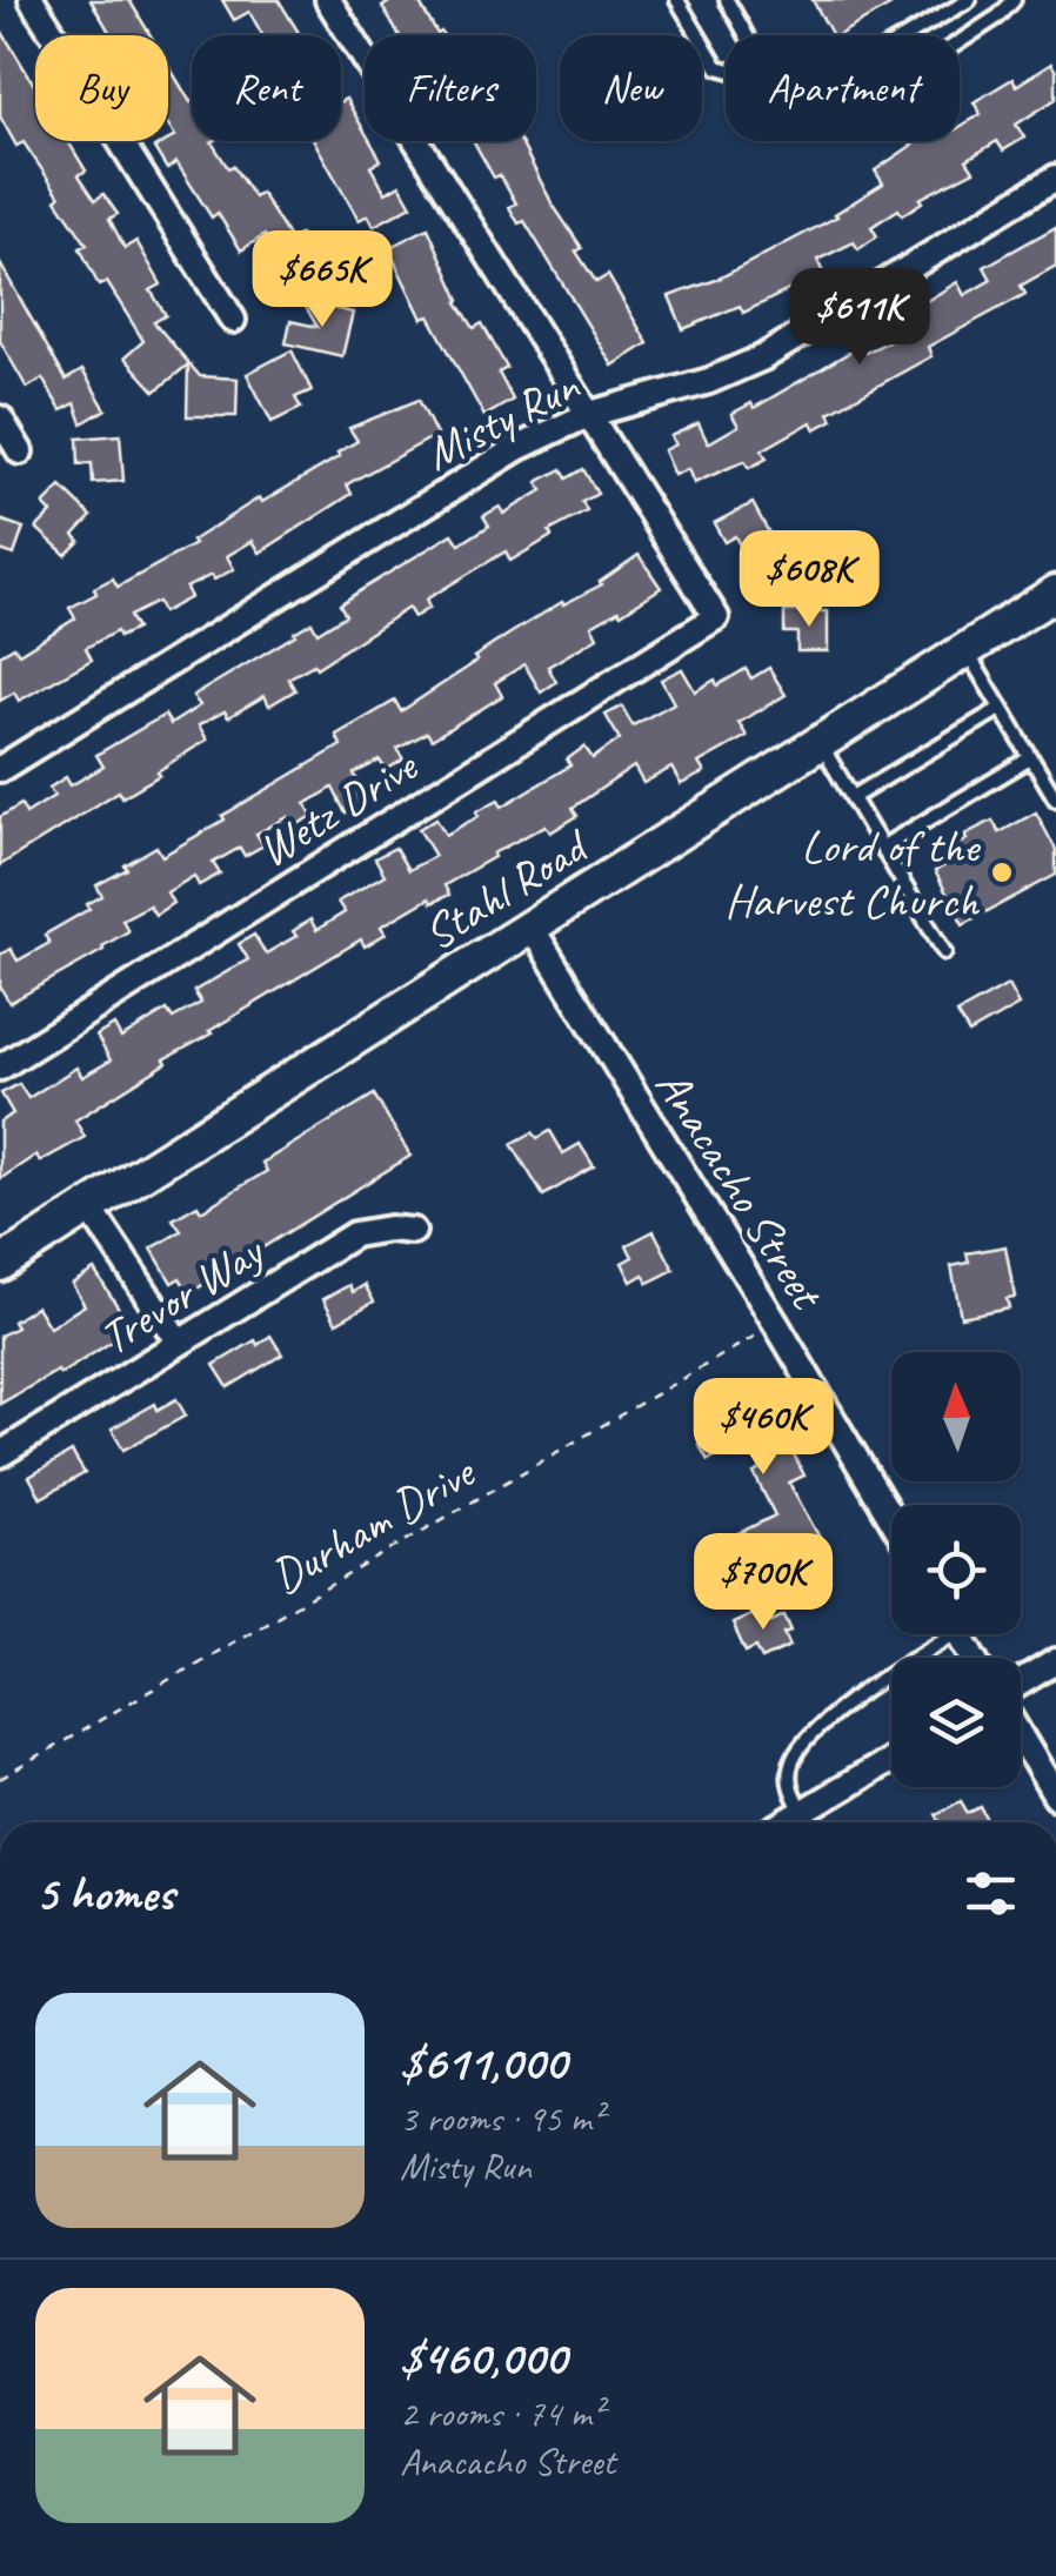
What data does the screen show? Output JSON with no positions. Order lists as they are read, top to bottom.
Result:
{
  "streets": {
    "street": [
      "Misty Run",
      "Wetz Drive",
      "Stahl Road",
      "Anacacho Street",
      "Trevor Way"
    ],
    "path": ["Durham Drive"]
  },
  "crossings": [
    ["Misty Run", "Wetz Drive"],
    ["Stahl Road", "Anacacho Street"],
    ["Anacacho Street", "Durham Drive"]
  ],
  "places": ["Lord of the Harvest Church"],
  "north": "top",
  "page": {
    "chip": [
      "Buy",
      "Rent",
      "Filters",
      "New",
      "Apartment"
    ],
    "price": [
      "$665K",
      "$611K",
      "$608K",
      "$460K",
      "$700K"
    ],
    "heading": "5 homes",
    "list": [
      {
        "name": "$611,000",
        "note": "3 rooms · 95 m² · Misty Run"
      },
      {
        "name": "$460,000",
        "note": "2 rooms · 74 m² · Anacacho Street"
      }
    ]
  }
}
